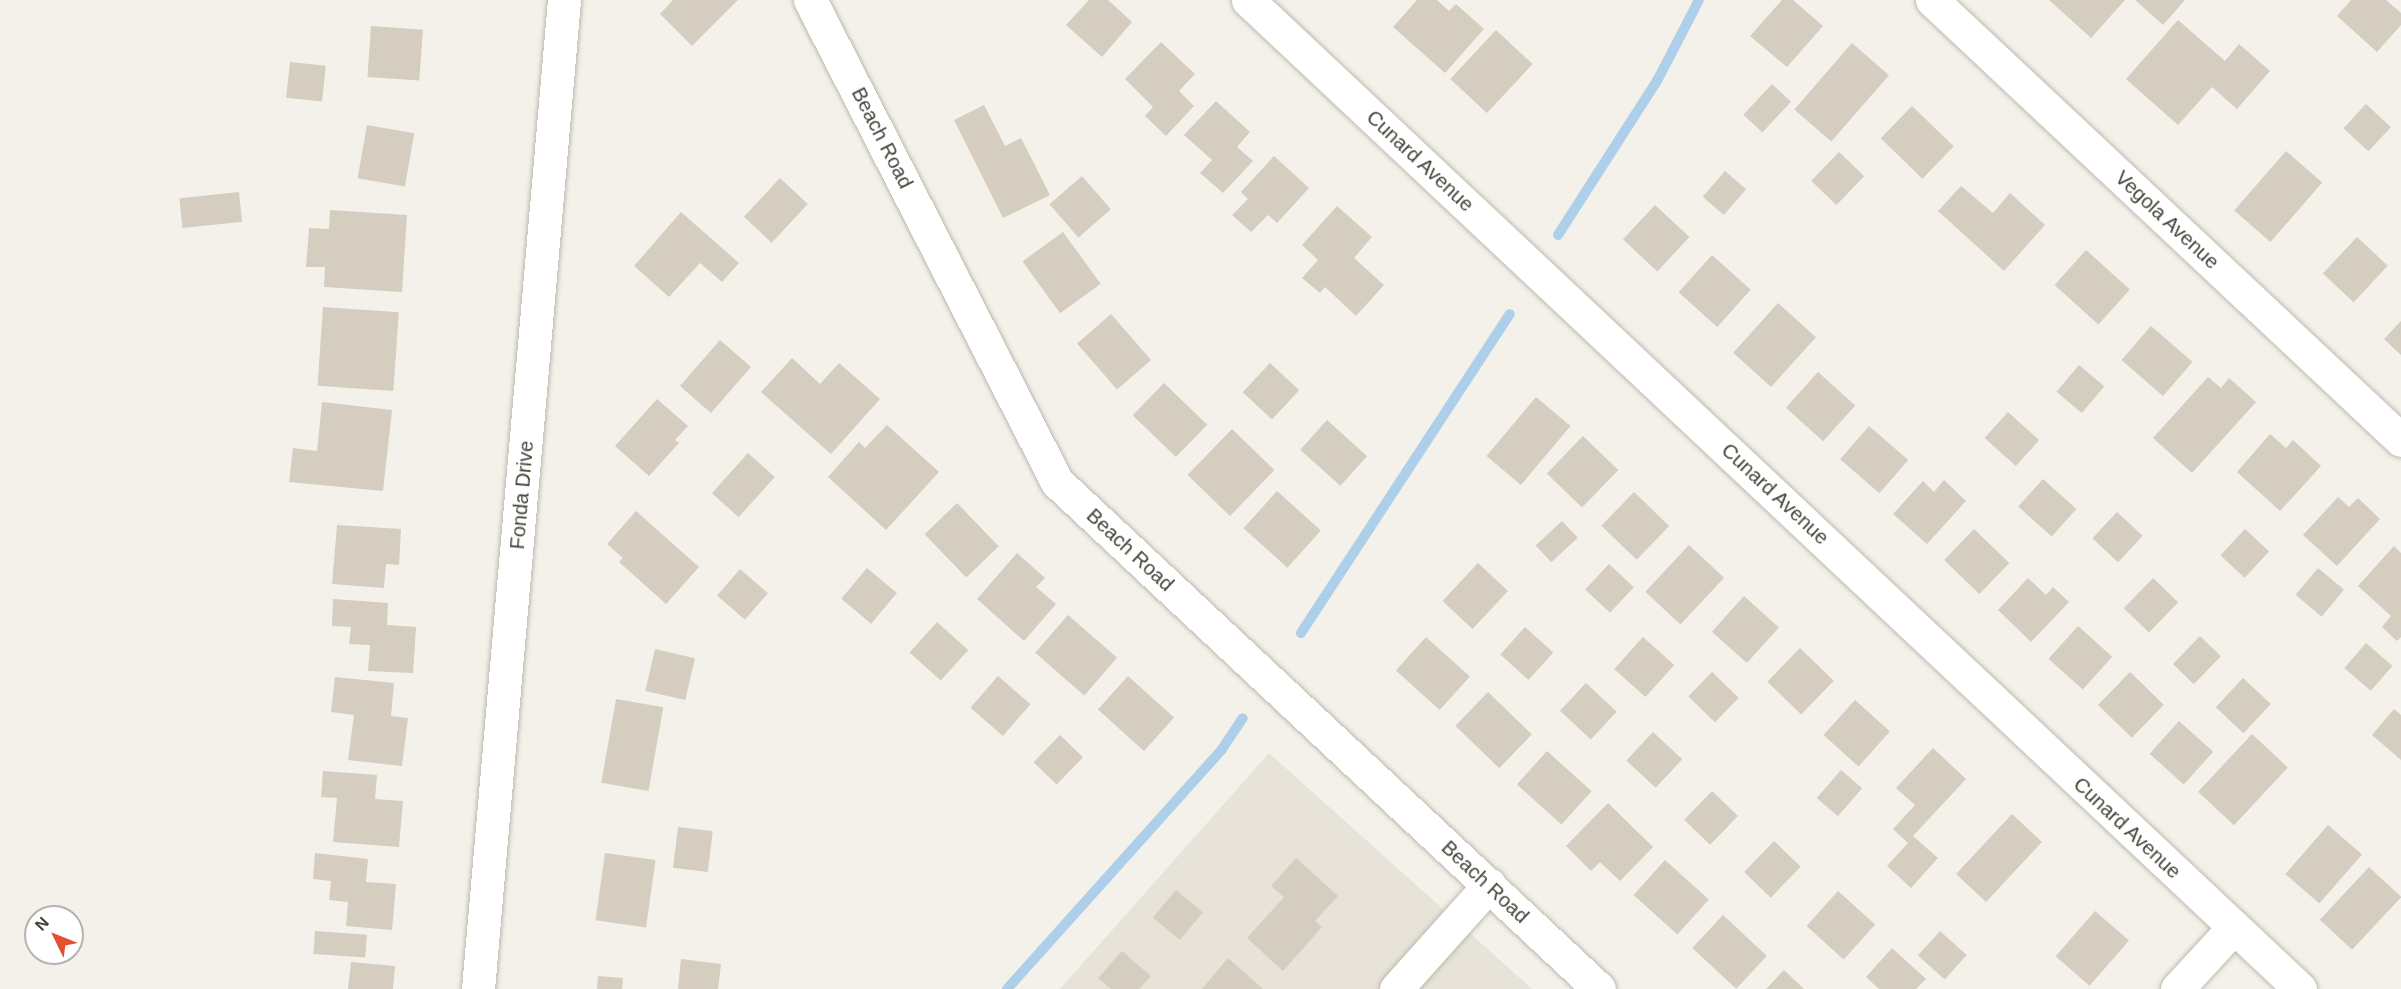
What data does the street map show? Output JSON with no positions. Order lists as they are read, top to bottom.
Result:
{
  "streets": {
    "street": [
      "Beach Road",
      "Cunard Avenue",
      "Vegola Avenue",
      "Fonda Drive"
    ]
  },
  "north": "top left"
}
